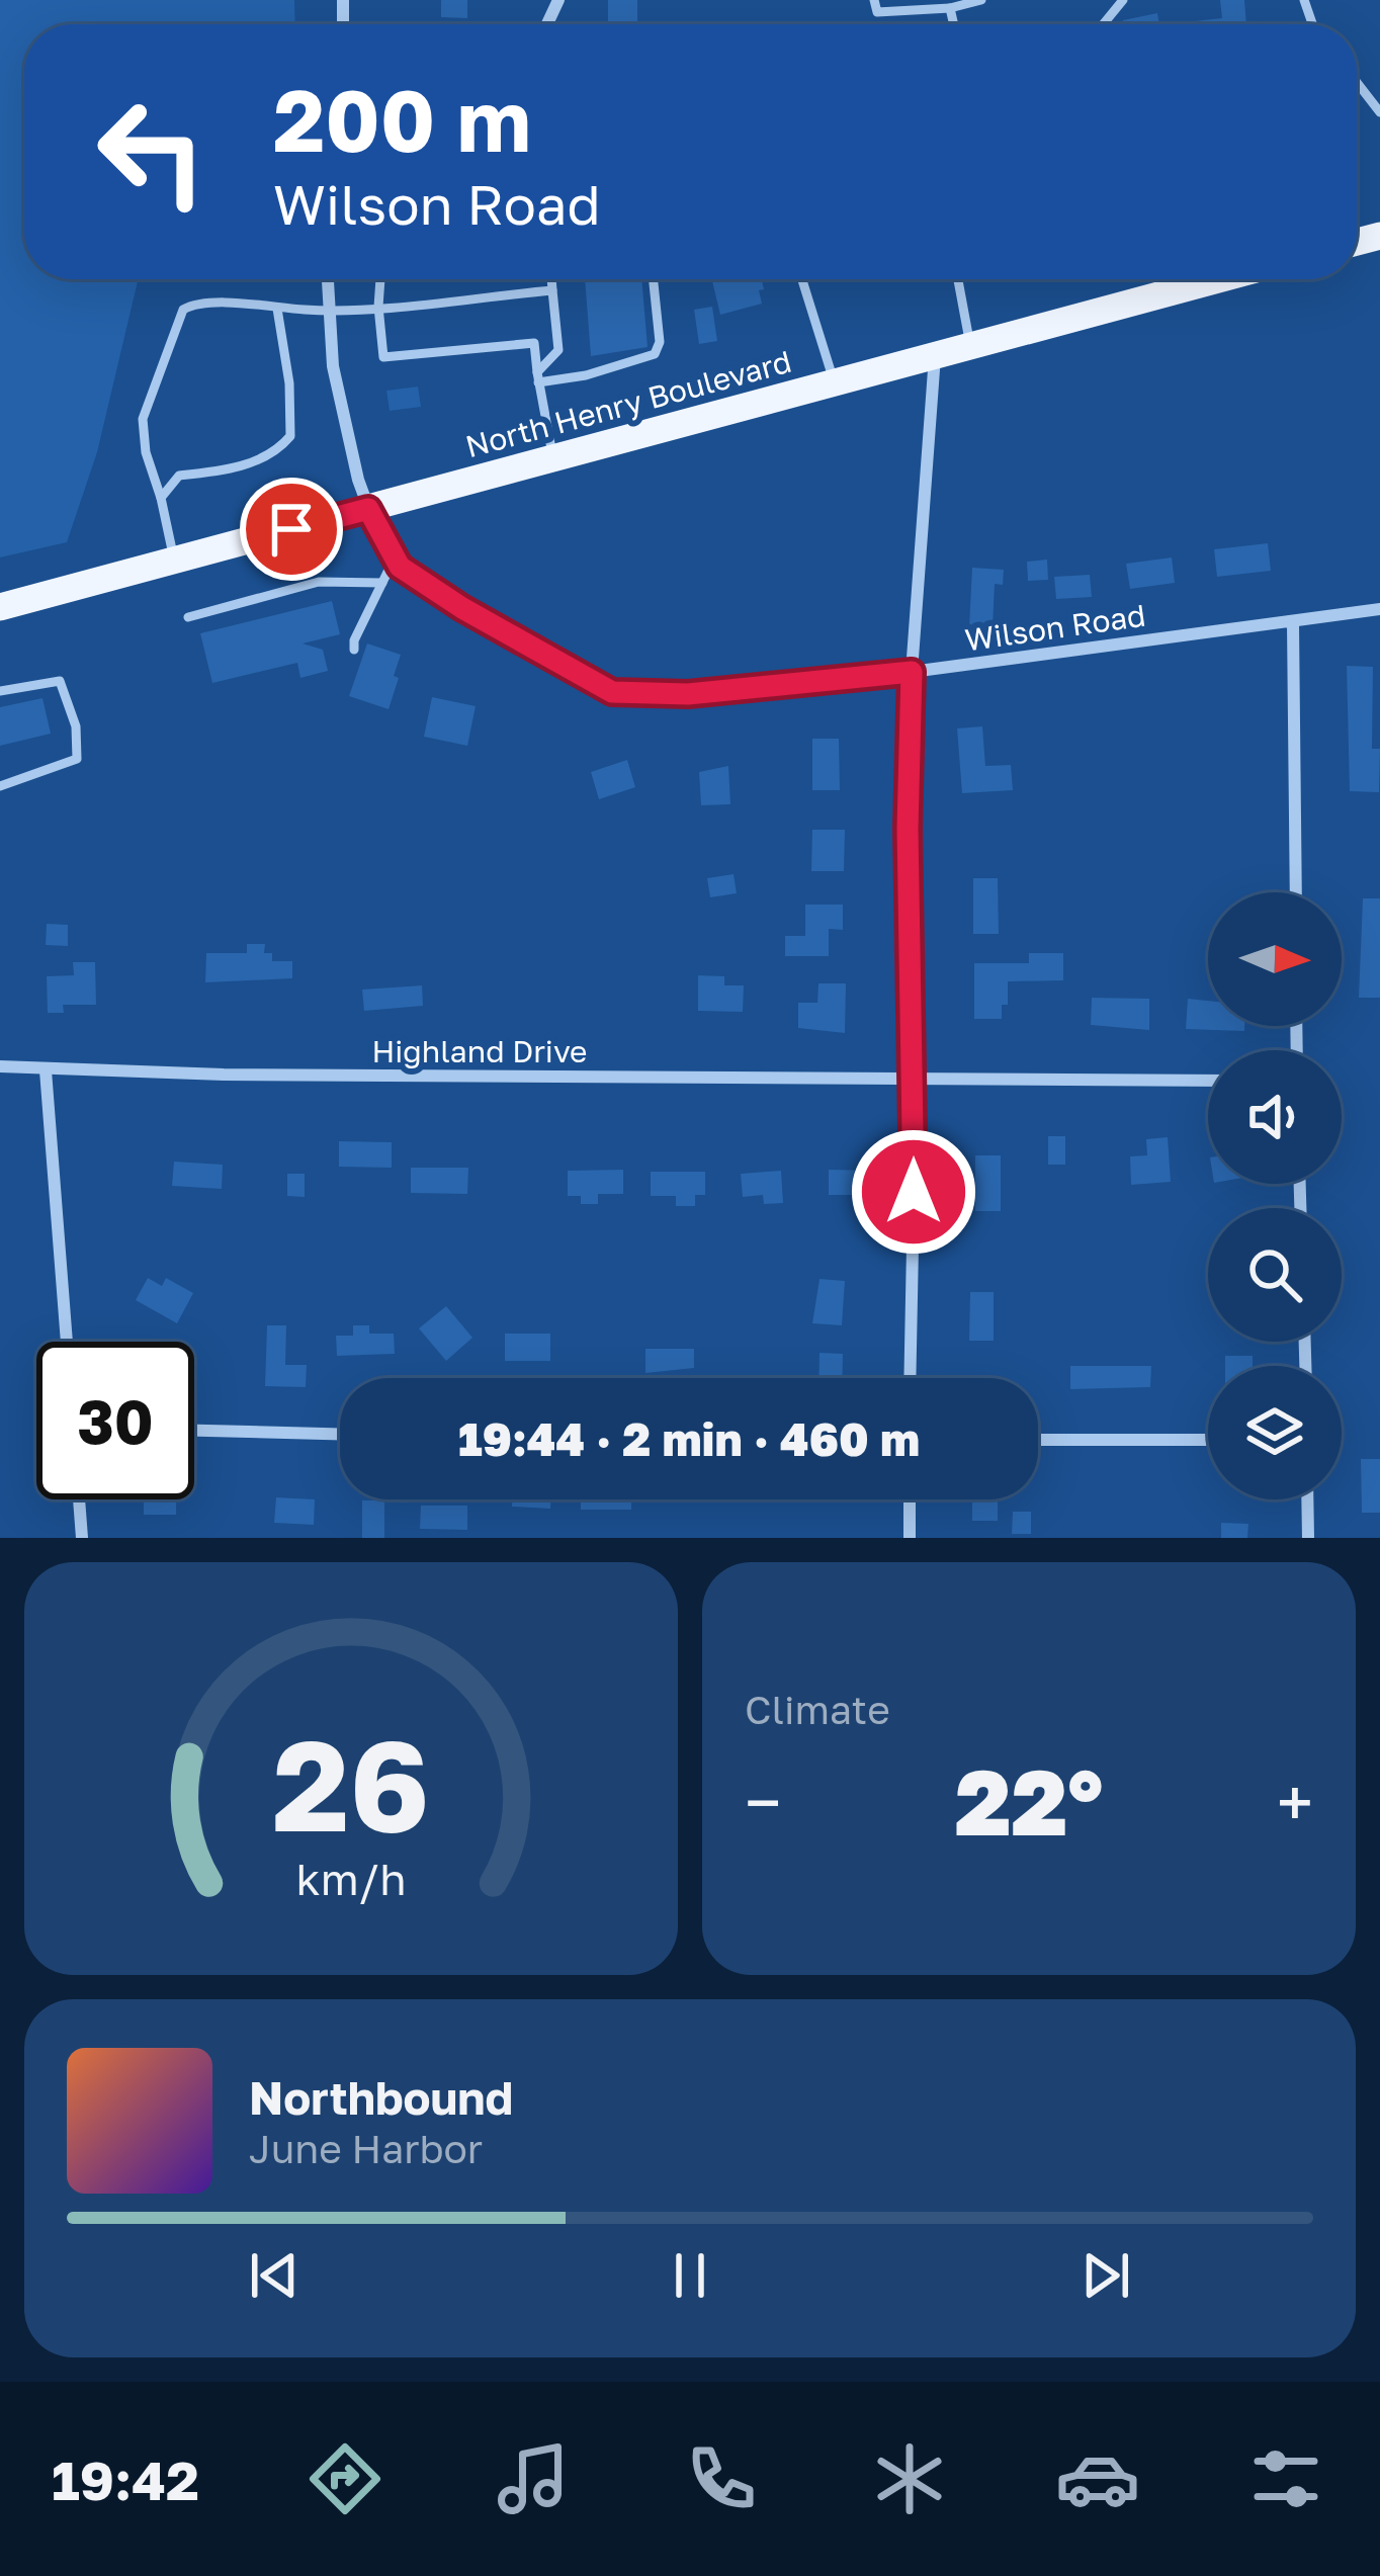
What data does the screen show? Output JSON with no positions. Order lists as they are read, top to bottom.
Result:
{
  "streets": {
    "main road": ["North Henry Boulevard"],
    "street": ["Wilson Road", "Highland Drive"]
  },
  "crossings": [
    ["North Henry Boulevard", "Wilson Road"]
  ],
  "north": "right",
  "page": {
    "turn": ["200 m", "Wilson Road"],
    "limit": "30",
    "trip": "19:44 · 2 min · 460 m",
    "tile": "Climate",
    "heat": ["−", "22°", "+"],
    "song": ["Northbound", "June Harbor"],
    "tabs": "19:42",
    "gauge": ["26", "km/h"]
  }
}
